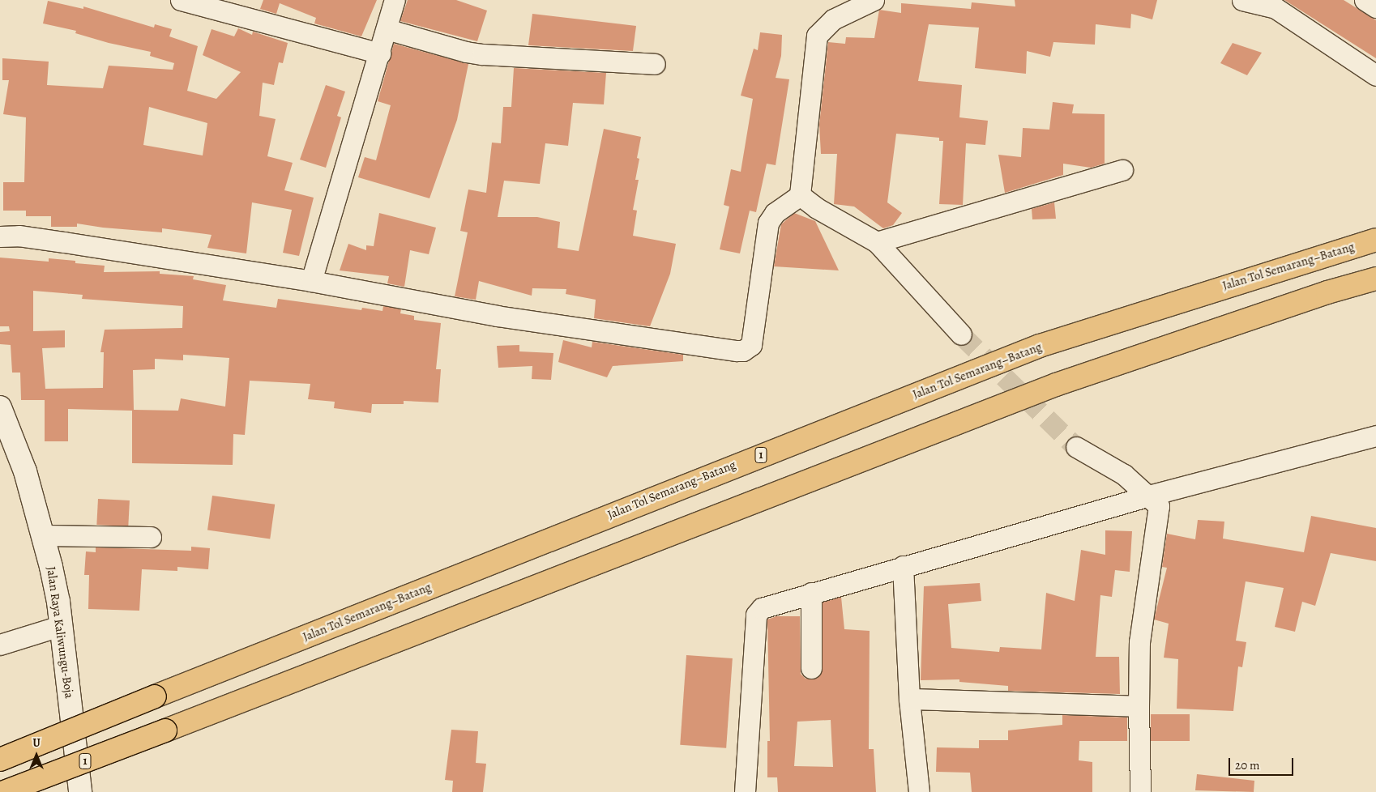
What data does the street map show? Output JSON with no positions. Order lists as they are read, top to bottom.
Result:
{
  "streets": {
    "highway": ["Jalan Tol Semarang–Batang", "1"],
    "main road": ["Jalan Raya Kaliwungu-Boja"]
  },
  "scale_bar": "20 m",
  "north": "top"
}
